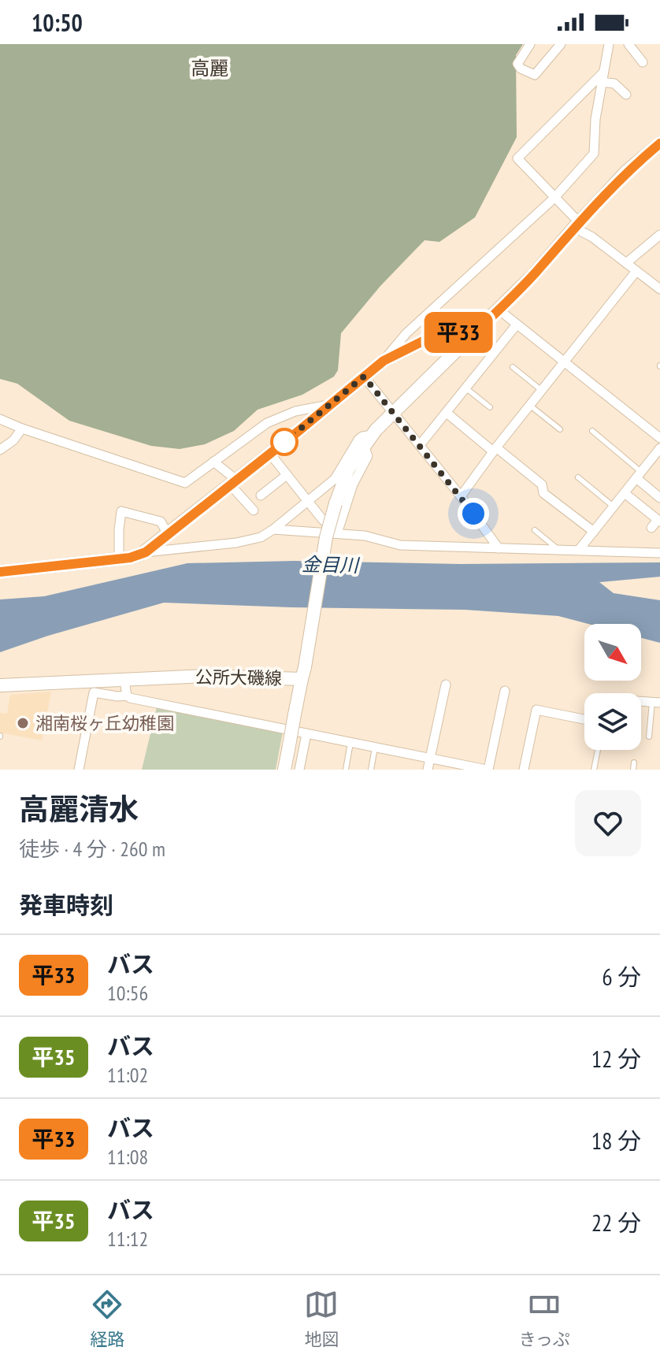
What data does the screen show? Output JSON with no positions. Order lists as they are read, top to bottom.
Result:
{
  "streets": {
    "main road": ["公所大磯線"]
  },
  "districts": ["高麗"],
  "water": ["金目川"],
  "places": ["湘南桜ヶ丘幼稚園"],
  "lines": ["bus line 平33"],
  "north": "bottom right",
  "page": {
    "status": "10:50",
    "on_map": "平33",
    "heading": [
      ["高麗清水", "徒歩 · 4 分 · 260 m"],
      "発車時刻"
    ],
    "list": [
      {
        "mark": "平33",
        "name": "バス",
        "note": "10:56",
        "value": "6 分"
      },
      {
        "mark": "平35",
        "name": "バス",
        "note": "11:02",
        "value": "12 分"
      },
      {
        "mark": "平33",
        "name": "バス",
        "note": "11:08",
        "value": "18 分"
      },
      {
        "mark": "平35",
        "name": "バス",
        "note": "11:12",
        "value": "22 分"
      }
    ],
    "tabs": ["経路", "地図", "きっぷ"]
  }
}
